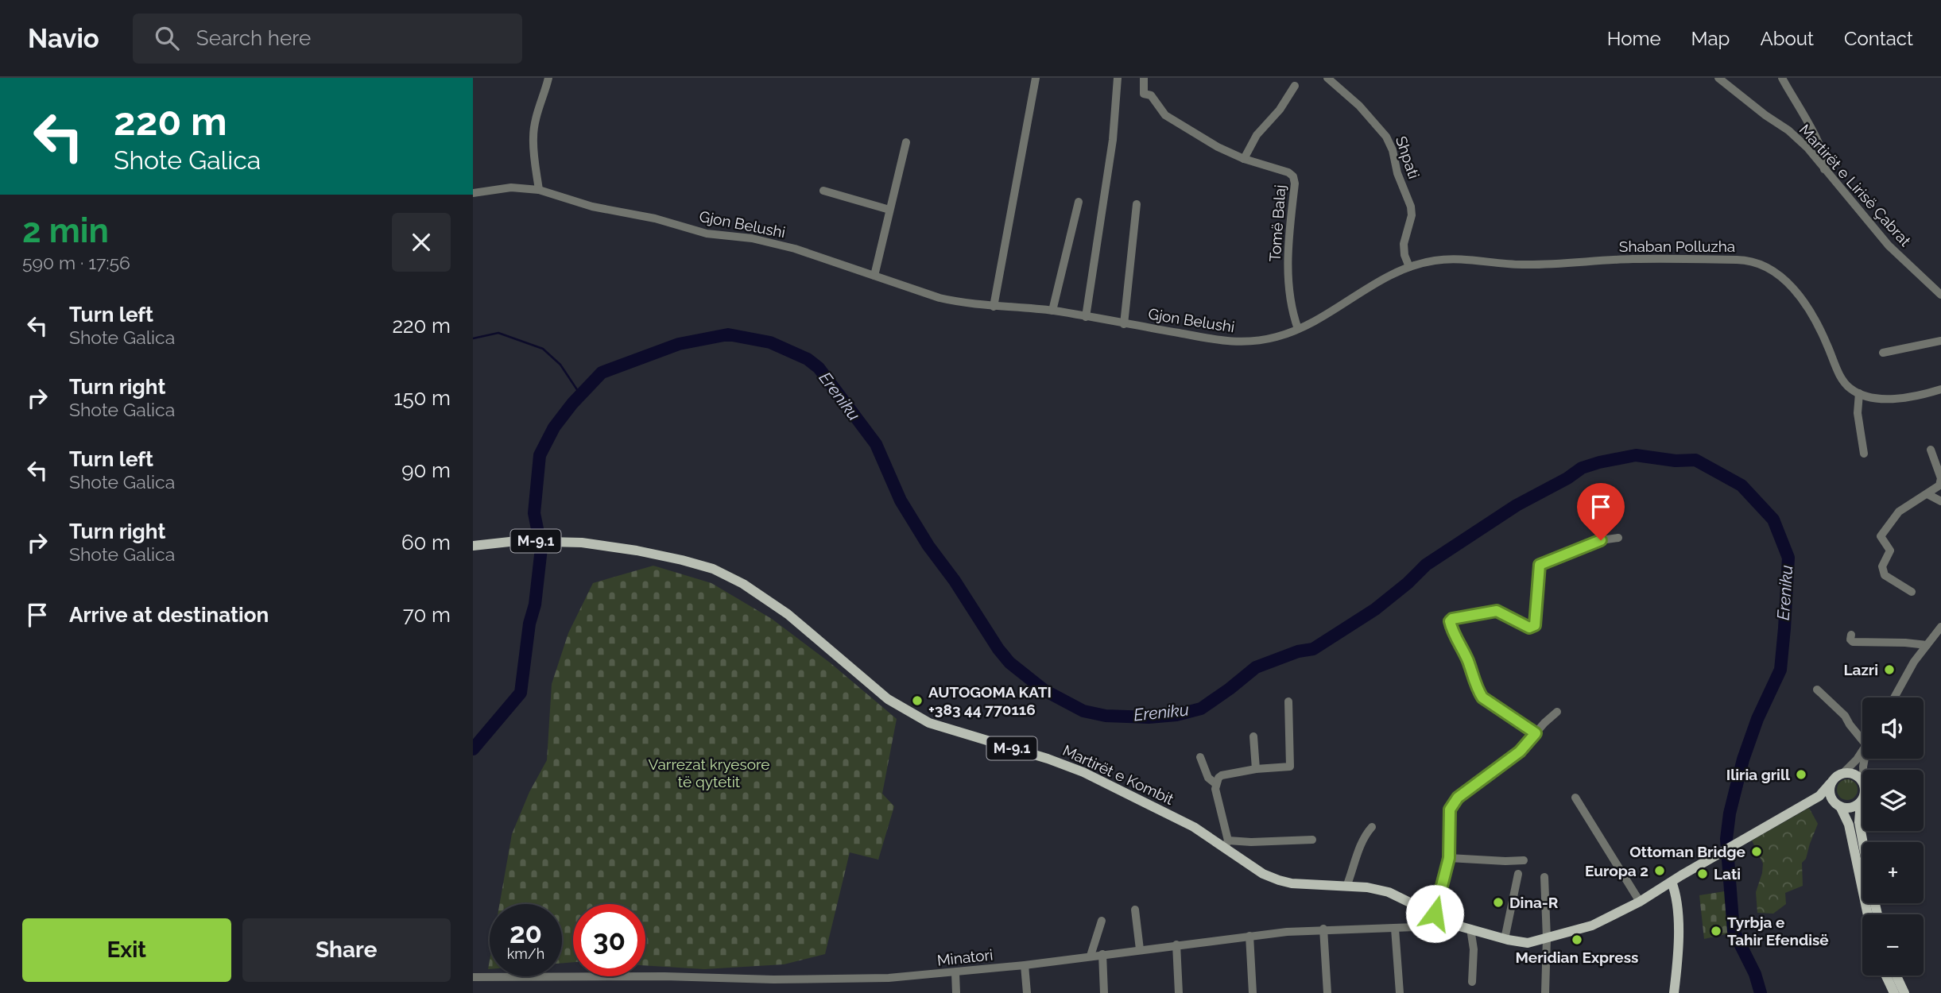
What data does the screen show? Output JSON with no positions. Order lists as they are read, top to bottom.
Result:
{
  "streets": {
    "main road": ["M-9.1", "Martirët e Kombit"],
    "street": [
      "Shpati",
      "Martirët e Lirisë Çabrat",
      "Tomë Balaj",
      "Gjon Belushi",
      "Shaban Polluzha",
      "Minatori"
    ]
  },
  "crossings": [
    ["Shpati", "Gjon Belushi"],
    ["Shpati", "Shaban Polluzha"],
    ["Tomë Balaj", "Gjon Belushi"],
    ["Gjon Belushi", "Shaban Polluzha"],
    ["M-9.1", "Martirët e Kombit"],
    ["Martirët e Kombit", "Minatori"]
  ],
  "water": ["Ereniku"],
  "parks": ["Varrezat kryesore të qytetit"],
  "places": [
    "Lazri",
    "AUTOGOMA KATI +383 44 770116",
    "Iliria grill",
    "Ottoman Bridge",
    "Europa 2",
    "Lati",
    "Dina-R",
    "Tyrbja e Tahir Efendisë",
    "Meridian Express"
  ],
  "page": {
    "header": "Navio",
    "search": "Search here",
    "nav": [
      "Home",
      "Map",
      "About",
      "Contact"
    ],
    "turn": ["220 m", "Shote Galica"],
    "heading": ["2 min", "590 m · 17:56"],
    "list": [
      {
        "name": "Turn left",
        "note": "Shote Galica",
        "value": "220 m"
      },
      {
        "name": "Turn right",
        "note": "Shote Galica",
        "value": "150 m"
      },
      {
        "name": "Turn left",
        "note": "Shote Galica",
        "value": "90 m"
      },
      {
        "name": "Turn right",
        "note": "Shote Galica",
        "value": "60 m"
      },
      {
        "name": "Arrive at destination",
        "value": "70 m"
      }
    ],
    "map_buttons": ["+", "−"],
    "speed": "20 km/h",
    "limit": "30",
    "buttons": ["Exit", "Share"]
  }
}
